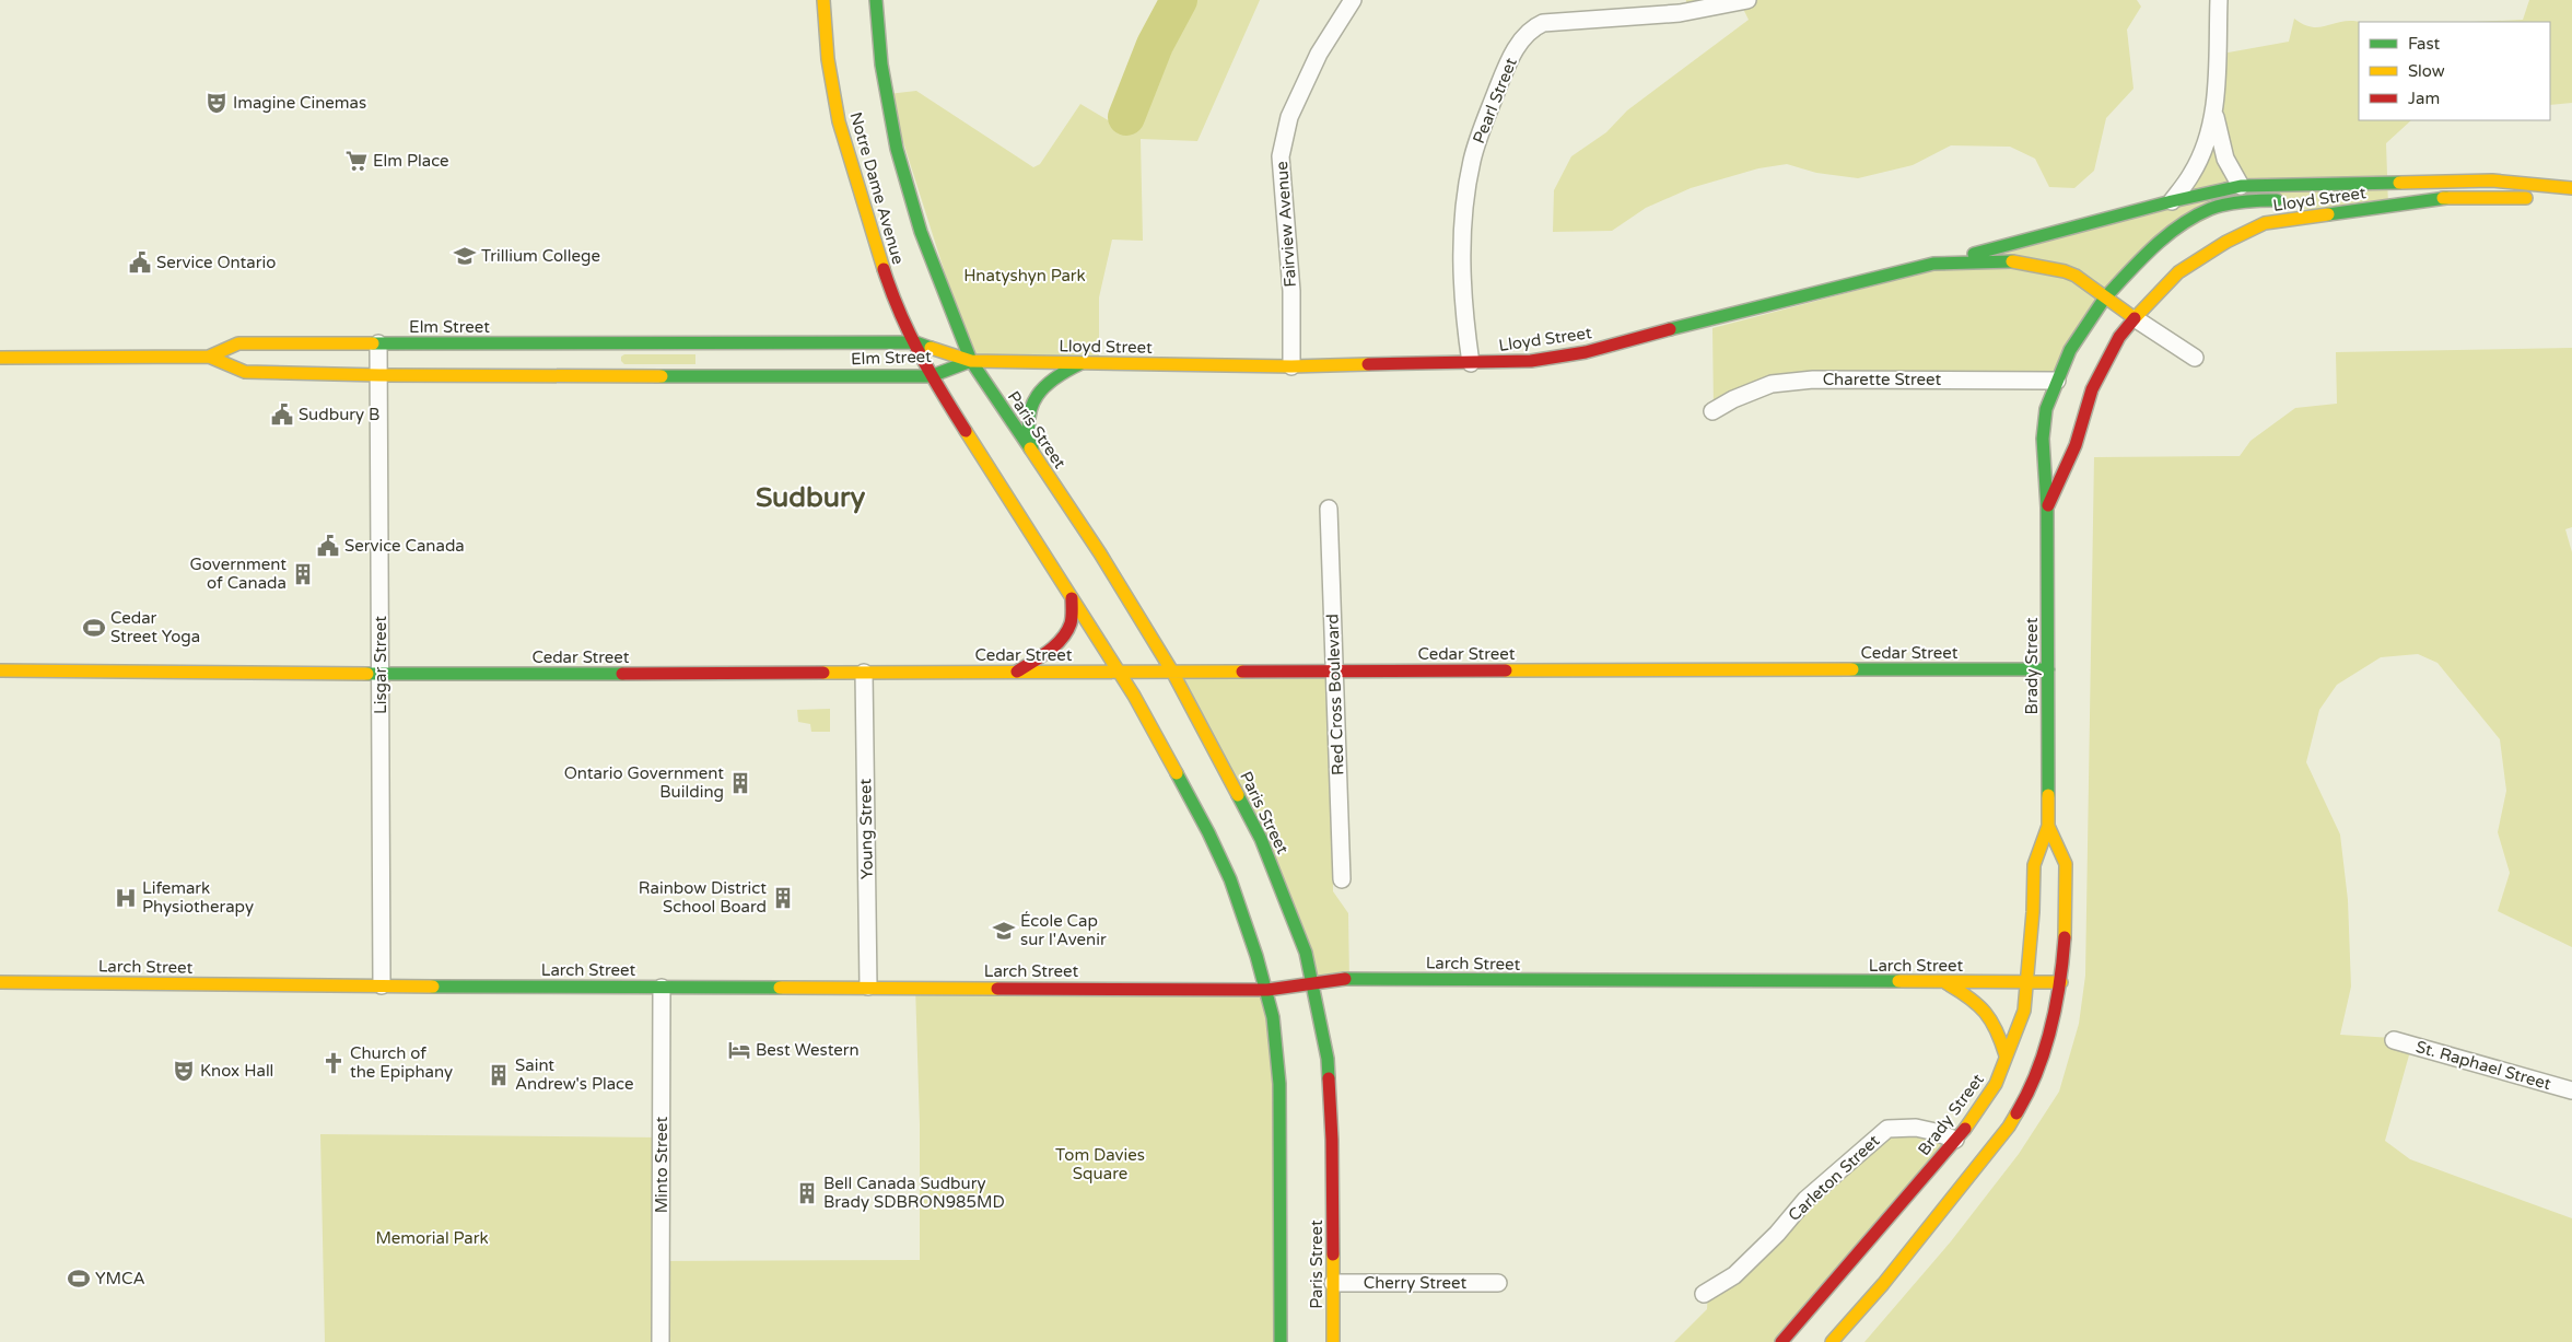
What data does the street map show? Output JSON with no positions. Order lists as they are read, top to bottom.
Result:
{
  "streets": {
    "main road": [
      "Notre Dame Avenue",
      "Lloyd Street",
      "Elm Street",
      "Paris Street",
      "Cedar Street",
      "Brady Street",
      "Larch Street"
    ],
    "street": [
      "Pearl Street",
      "Fairview Avenue",
      "Charette Street",
      "Lisgar Street",
      "Red Cross Boulevard",
      "Young Street",
      "St. Raphael Street",
      "Minto Street",
      "Carleton Street",
      "Cherry Street"
    ]
  },
  "crossings": [
    ["Pearl Street", "Lloyd Street"],
    ["Notre Dame Avenue", "Lloyd Street"],
    ["Notre Dame Avenue", "Elm Street"],
    ["Notre Dame Avenue", "Paris Street"],
    ["Lloyd Street", "Fairview Avenue"],
    ["Lloyd Street", "Elm Street"],
    ["Lloyd Street", "Paris Street"],
    ["Lloyd Street", "Brady Street"],
    ["Elm Street", "Paris Street"],
    ["Elm Street", "Lisgar Street"],
    ["Charette Street", "Brady Street"],
    ["Paris Street", "Cedar Street"],
    ["Paris Street", "Larch Street"],
    ["Paris Street", "Cherry Street"],
    ["Cedar Street", "Lisgar Street"],
    ["Cedar Street", "Brady Street"],
    ["Cedar Street", "Red Cross Boulevard"],
    ["Cedar Street", "Young Street"],
    ["Lisgar Street", "Larch Street"],
    ["Brady Street", "Larch Street"],
    ["Brady Street", "Carleton Street"],
    ["Young Street", "Larch Street"],
    ["Larch Street", "Minto Street"]
  ],
  "districts": ["Sudbury"],
  "parks": ["Hnatyshyn Park", "Tom Davies Square", "Memorial Park"],
  "places": {
    "theatre": ["Imagine Cinemas", "Knox Hall"],
    "supermarket": ["Elm Place"],
    "school or university": ["Trillium College", "École Cap sur l'Avenir"],
    "public building": ["Service Ontario", "Sudbury B", "Service Canada"],
    "building": [
      "Government of Canada",
      "Ontario Government Building",
      "Rainbow District School Board",
      "Saint Andrew's Place",
      "Bell Canada Sudbury Brady SDBRON985MD"
    ],
    "sports": ["Cedar Street Yoga", "YMCA"],
    "hospital": ["Lifemark Physiotherapy"],
    "hotel": ["Best Western"],
    "church": ["Church of the Epiphany"]
  },
  "legend": ["Fast", "Slow", "Jam"]
}
